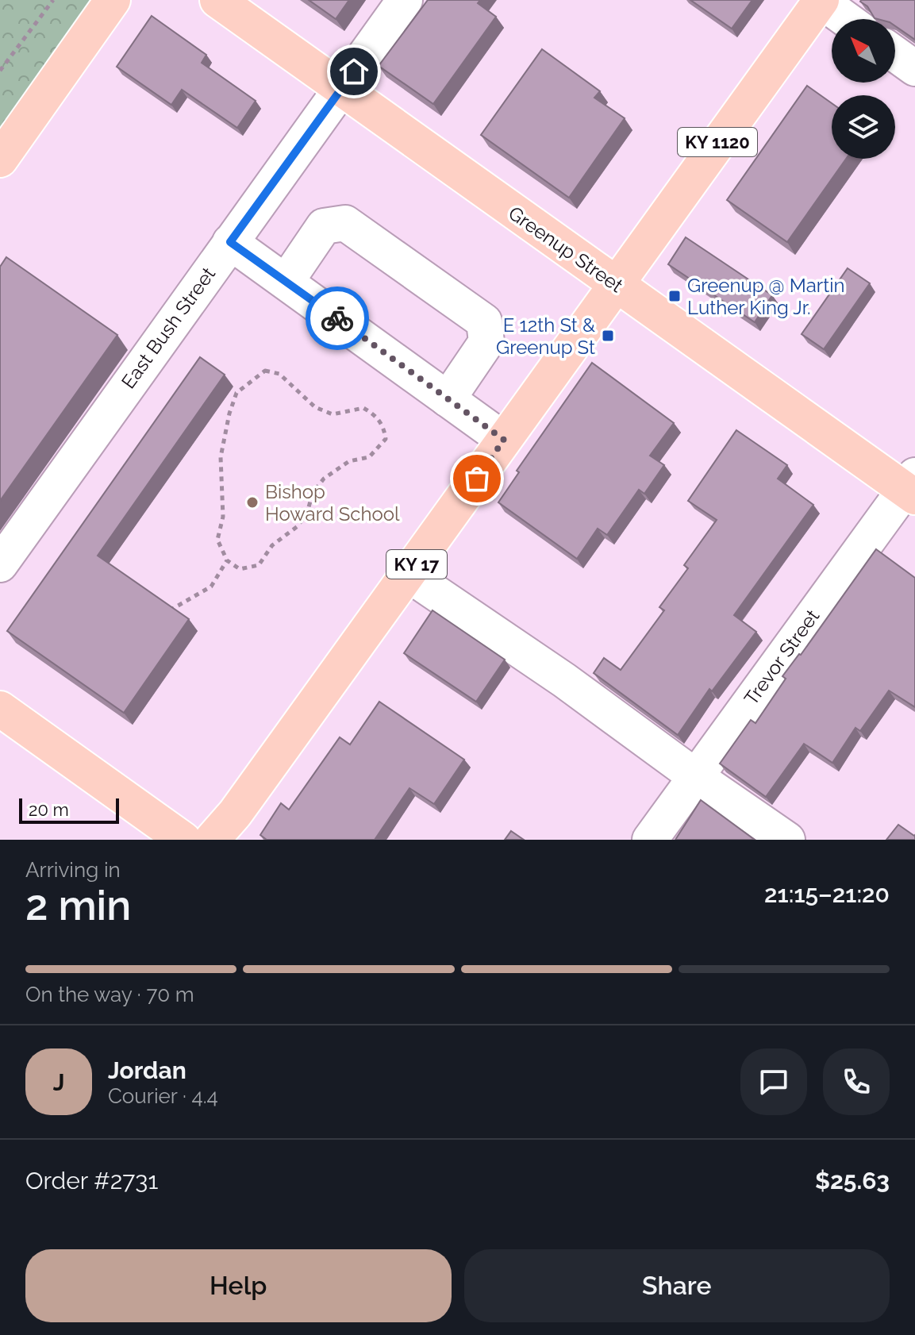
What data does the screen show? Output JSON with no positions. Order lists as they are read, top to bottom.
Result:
{
  "streets": {
    "main road": ["KY 1120", "Greenup Street", "KY 17"],
    "street": ["East Bush Street", "Trevor Street"]
  },
  "crossings": [
    ["KY 1120", "Greenup Street"],
    ["KY 1120", "KY 17"],
    ["Greenup Street", "East Bush Street"],
    ["Greenup Street", "KY 17"],
    ["Greenup Street", "Trevor Street"]
  ],
  "places": {
    "transit": ["Greenup @ Martin Luther King Jr.", "E 12th St & Greenup St"],
    "other": ["Bishop Howard School"]
  },
  "scale_bar": "20 m",
  "north": "top left",
  "page": {
    "scale": "20 m",
    "heading": ["2 min", "Arriving in", "21:15–21:20"],
    "panel": [
      "Jordan",
      "Courier · 4.4",
      "Order #2731",
      "$25.63"
    ],
    "bar": "On the way · 70 m",
    "round": "J",
    "buttons": ["Help", "Share"]
  }
}
